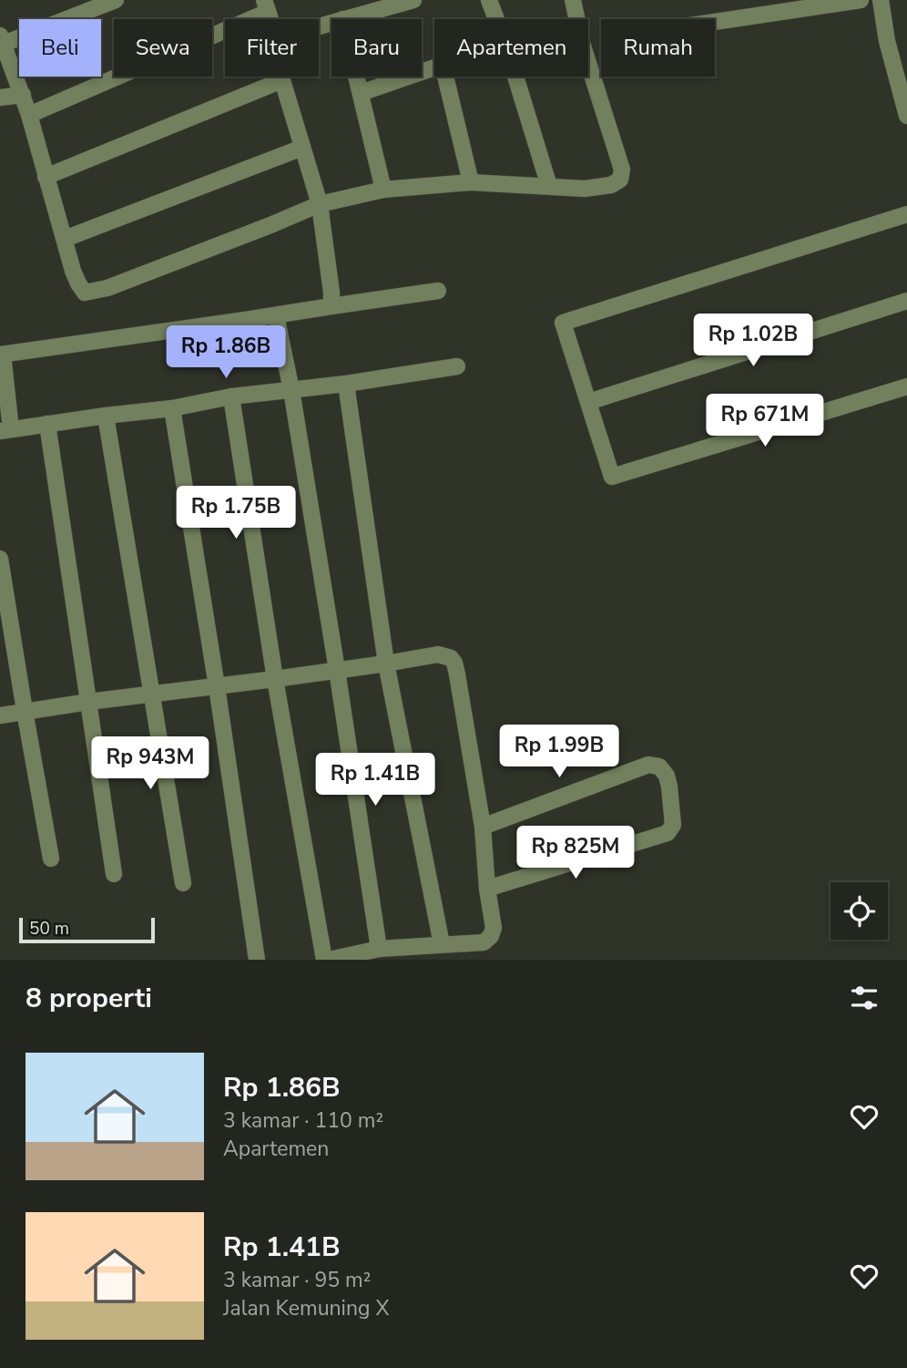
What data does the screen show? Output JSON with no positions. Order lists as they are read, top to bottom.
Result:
{
  "scale_bar": "50 m",
  "page": {
    "chip": [
      "Beli",
      "Sewa",
      "Filter",
      "Baru",
      "Apartemen",
      "Rumah"
    ],
    "price": [
      "Rp 1.02B",
      "Rp 1.86B",
      "Rp 671M",
      "Rp 1.75B",
      "Rp 1.99B",
      "Rp 943M",
      "Rp 1.41B",
      "Rp 825M"
    ],
    "scale": "50 m",
    "heading": "8 properti",
    "list": [
      {
        "name": "Rp 1.86B",
        "note": "3 kamar · 110 m² · Apartemen"
      },
      {
        "name": "Rp 1.41B",
        "note": "3 kamar · 95 m² · Jalan Kemuning X"
      }
    ]
  }
}
